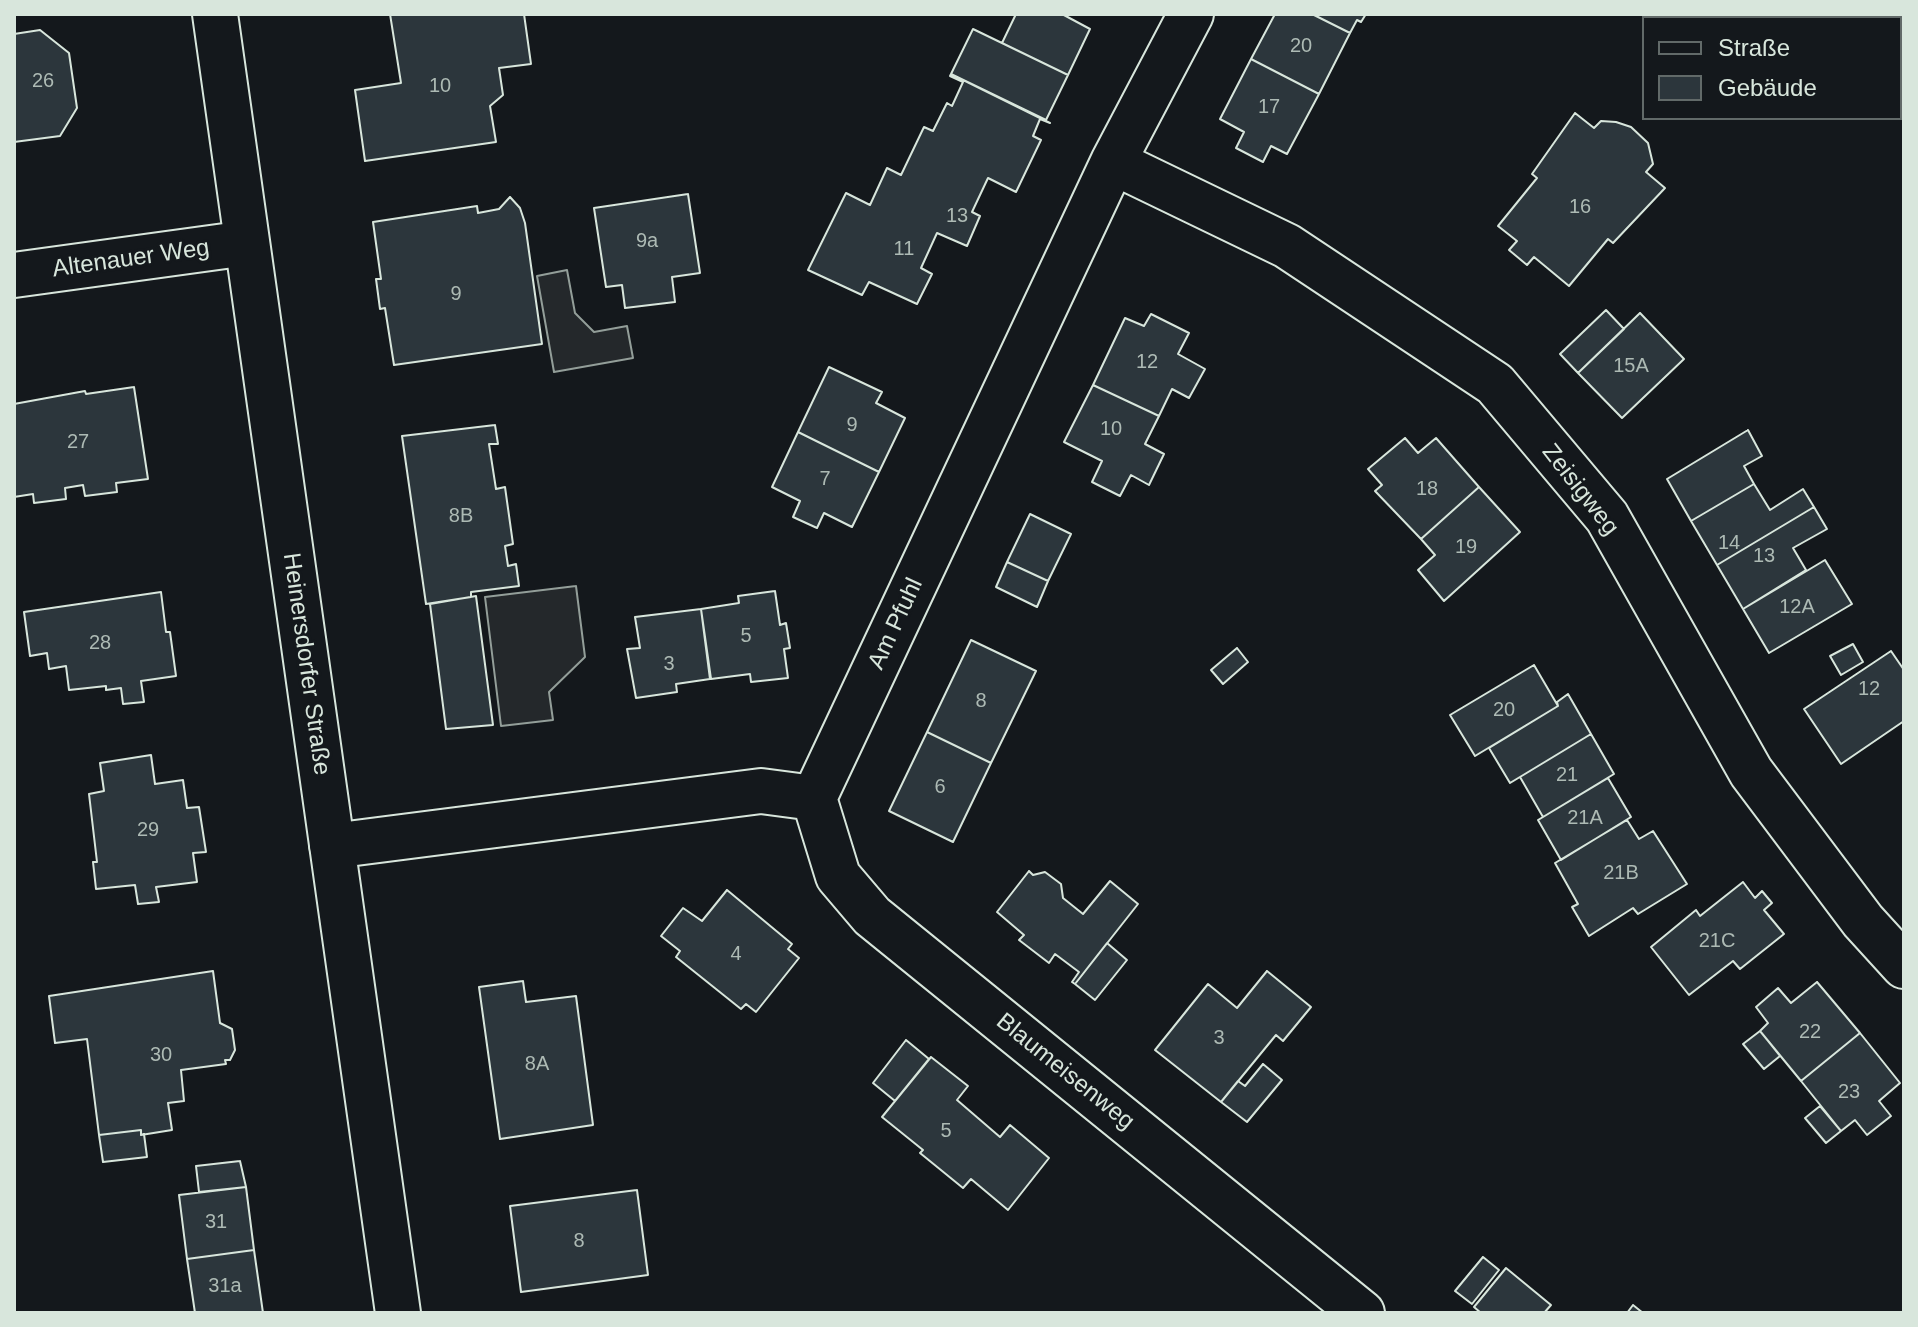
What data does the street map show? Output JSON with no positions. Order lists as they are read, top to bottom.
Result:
{
  "streets": {
    "street": [
      "Altenauer Weg",
      "Zeisigweg",
      "Am Pfuhl",
      "Heinersdorfer Straße",
      "Blaumeisenweg"
    ]
  },
  "crossings": [
    ["Altenauer Weg", "Heinersdorfer Straße"],
    ["Zeisigweg", "Am Pfuhl"],
    ["Am Pfuhl", "Blaumeisenweg"]
  ],
  "house_numbers": [
    "20",
    "26",
    "10",
    "17",
    "16",
    "13",
    "9a",
    "11",
    "9",
    "12",
    "15A",
    "9",
    "10",
    "27",
    "7",
    "18",
    "8B",
    "14",
    "19",
    "13",
    "12A",
    "5",
    "28",
    "3",
    "12",
    "8",
    "20",
    "21",
    "6",
    "21A",
    "29",
    "21B",
    "21C",
    "4",
    "22",
    "3",
    "30",
    "8A",
    "23",
    "5",
    "31",
    "8",
    "31a"
  ],
  "legend": ["Straße", "Gebäude"]
}
